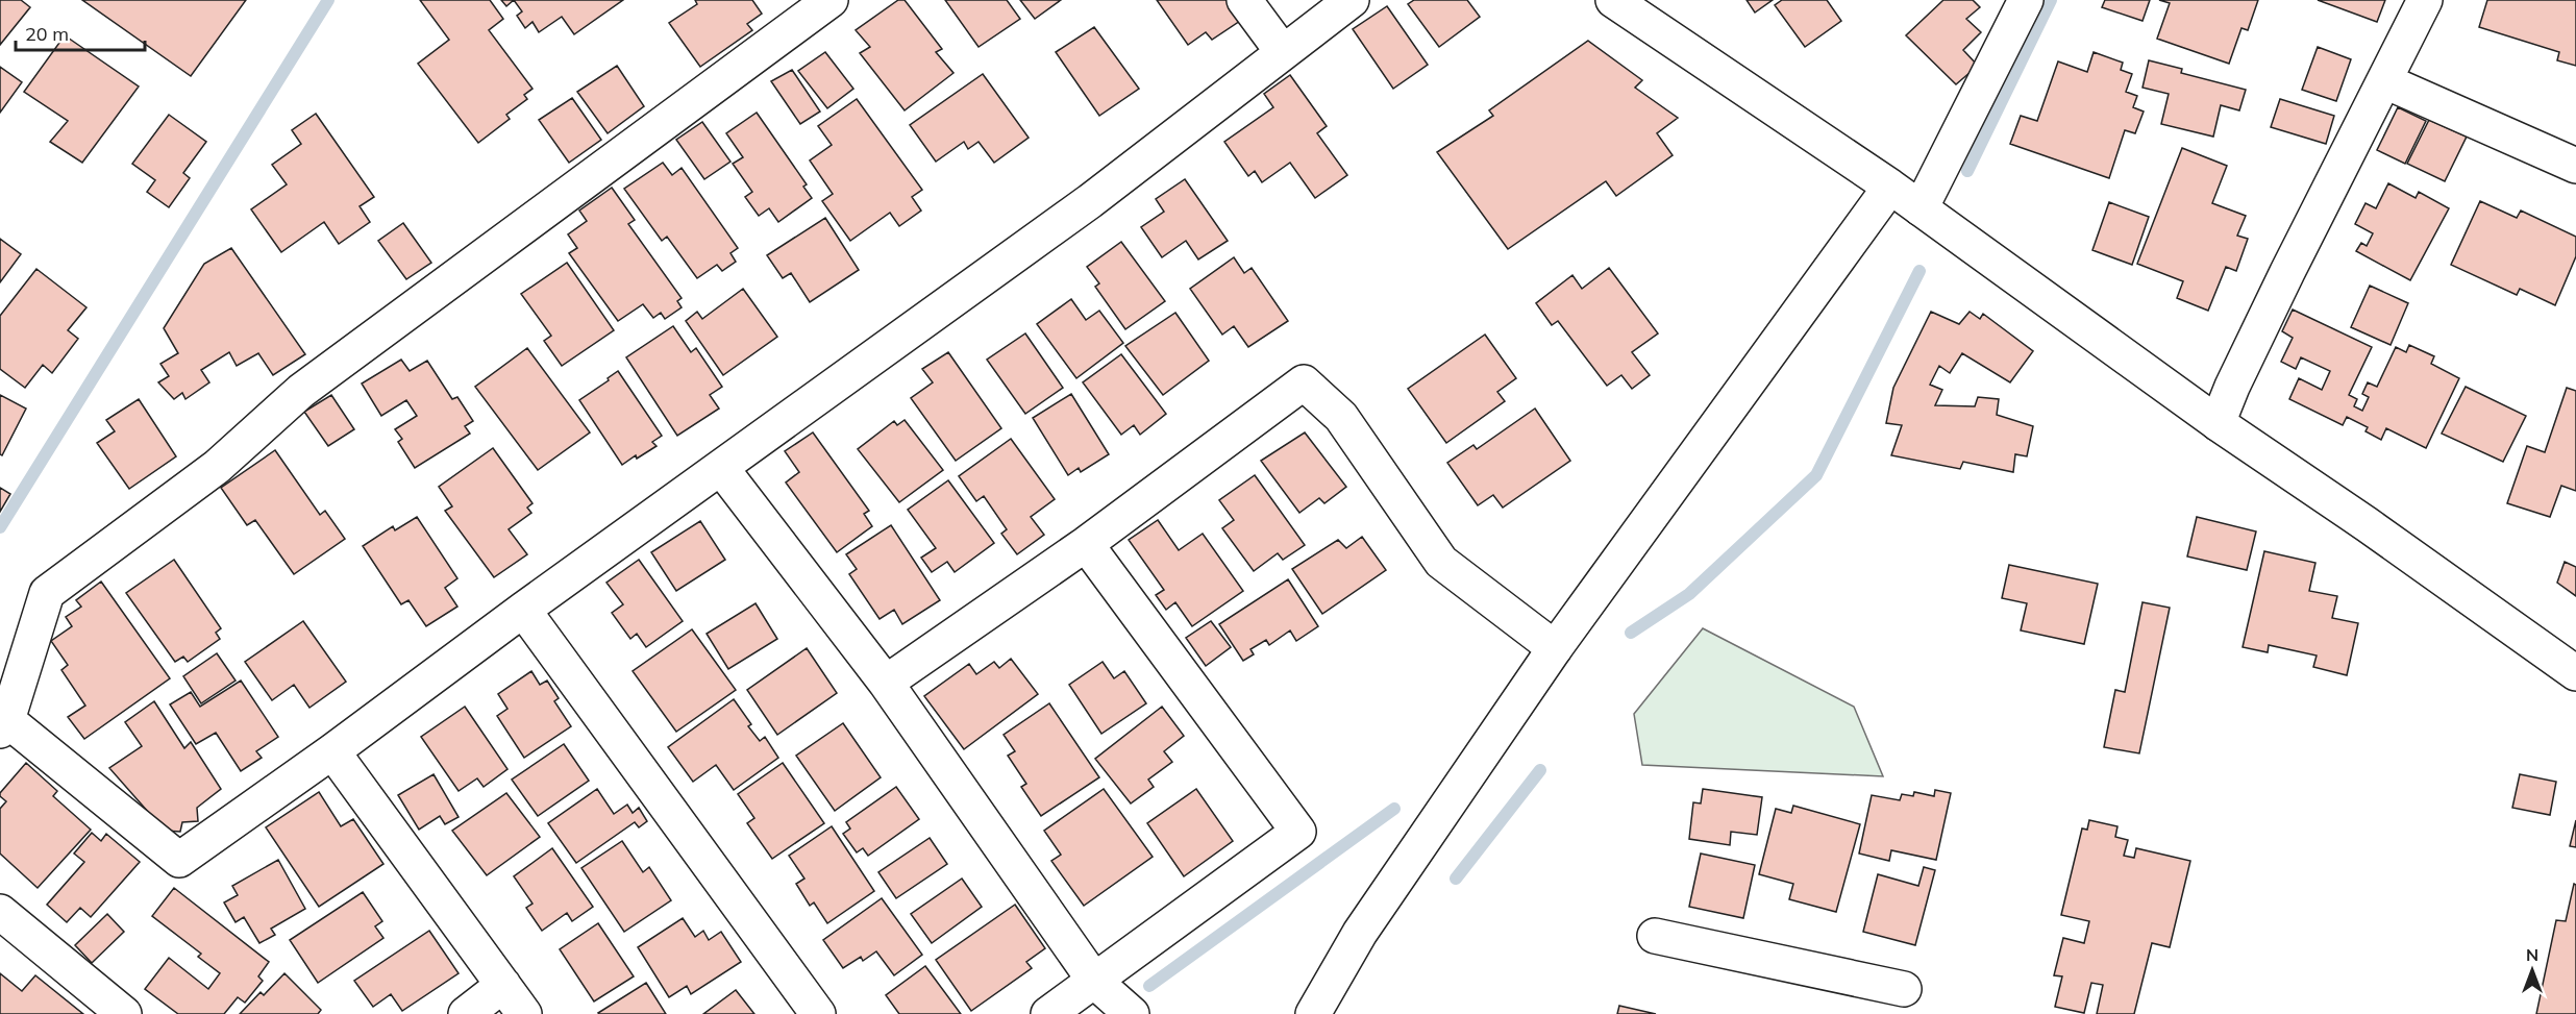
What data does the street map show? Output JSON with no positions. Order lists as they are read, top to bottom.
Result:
{
  "scale_bar": "20 m",
  "north": "top"
}
